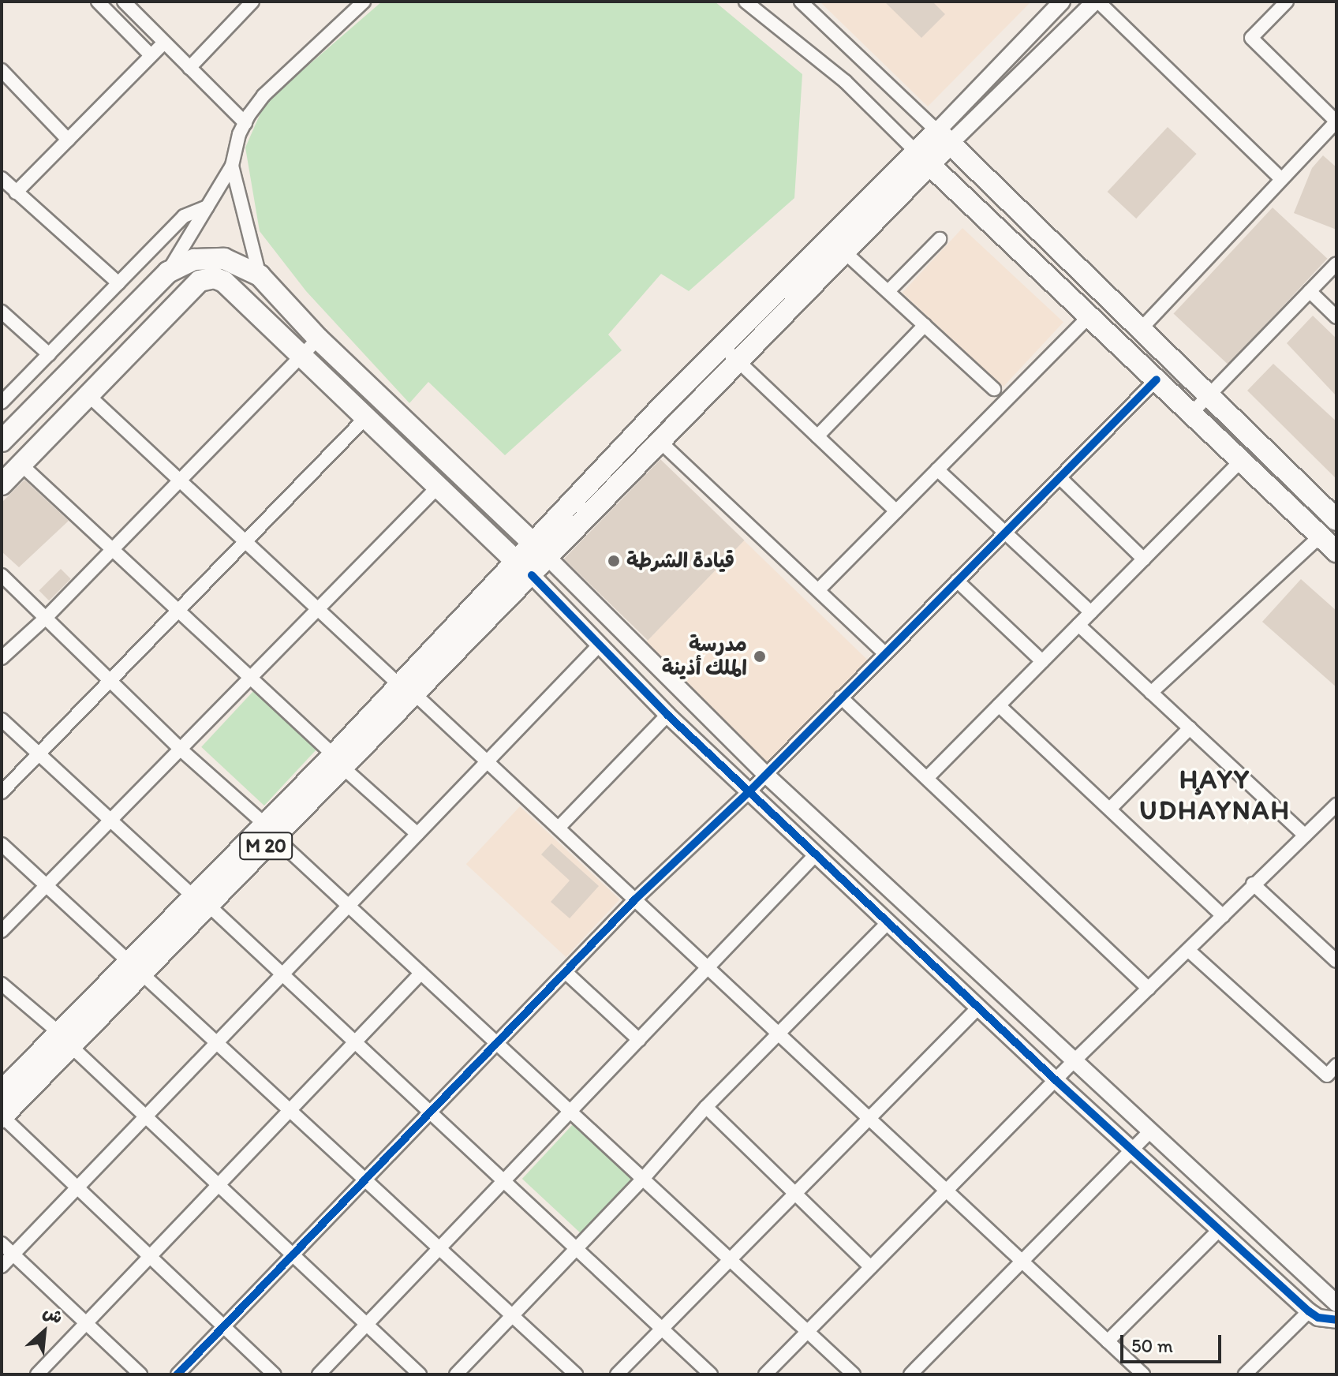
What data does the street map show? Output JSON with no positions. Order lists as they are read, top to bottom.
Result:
{
  "streets": {
    "main road": ["M 20"]
  },
  "districts": ["ḨAYY UDHAYNAH"],
  "places": ["قيادة الشرطة", "مدرسة الملك أذينة"],
  "scale_bar": "50 m",
  "north": "top right"
}
